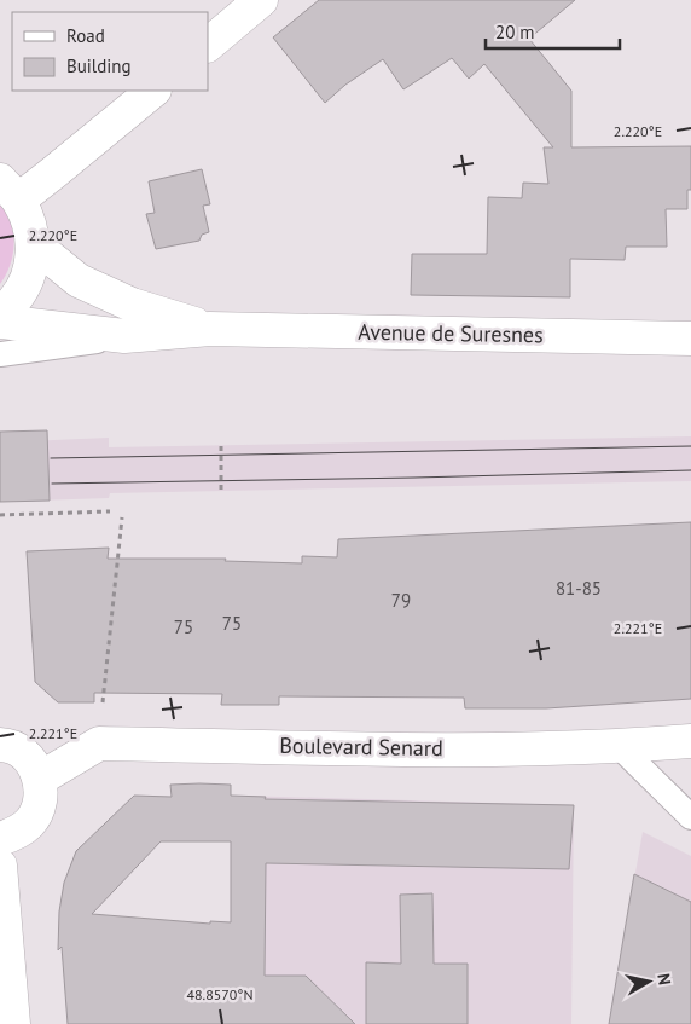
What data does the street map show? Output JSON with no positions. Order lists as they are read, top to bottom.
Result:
{
  "streets": {
    "street": ["Avenue de Suresnes", "Boulevard Senard"]
  },
  "house_numbers": [
    "81-85",
    "79",
    "75",
    "75"
  ],
  "legend": ["Road", "Building"],
  "scale_bar": "20 m",
  "north": "right",
  "coordinates": ["2.220°E", "2.221°E", "48.8570°N"]
}
